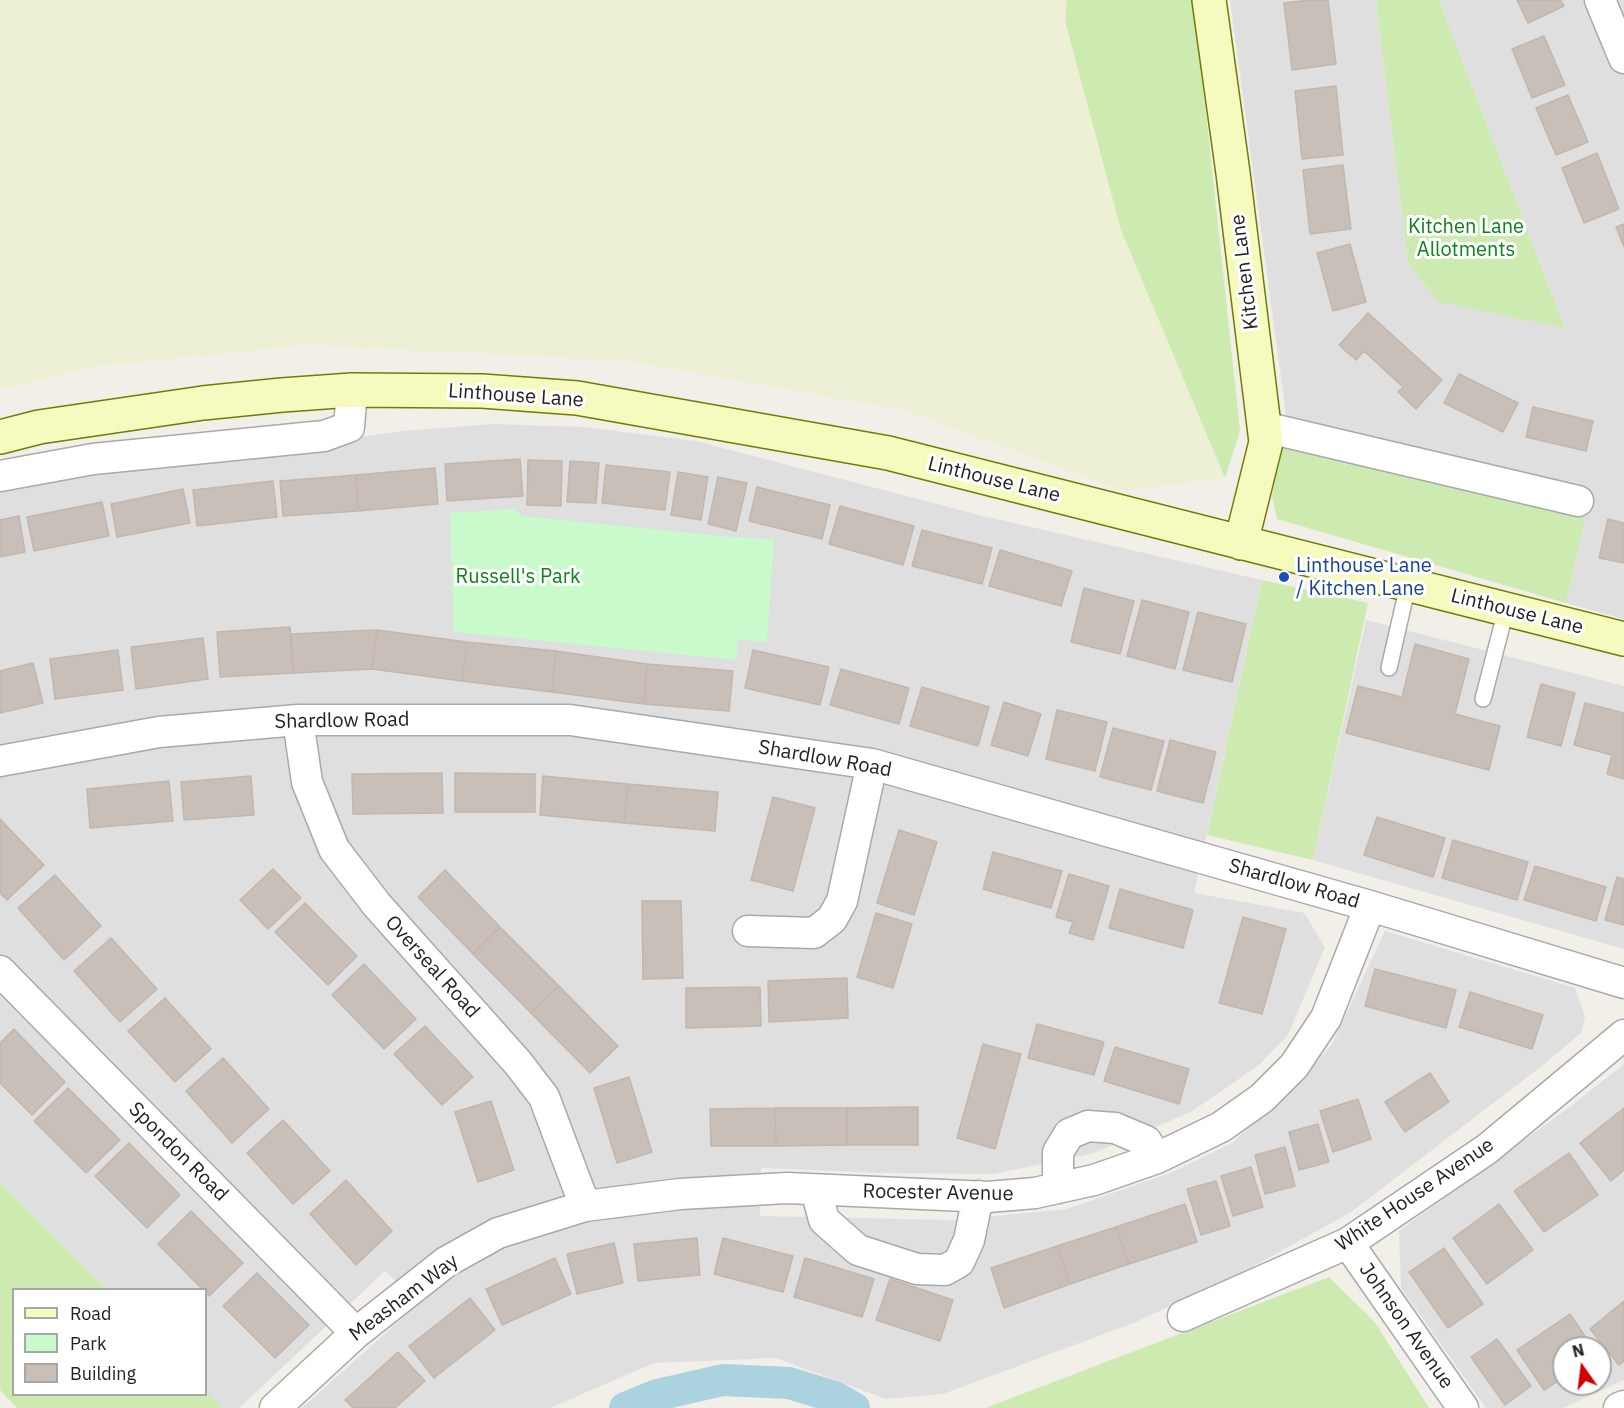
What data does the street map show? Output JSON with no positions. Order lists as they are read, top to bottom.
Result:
{
  "streets": {
    "street": [
      "Kitchen Lane",
      "Linthouse Lane",
      "Shardlow Road",
      "Overseal Road",
      "Spondon Road",
      "Rocester Avenue",
      "White House Avenue",
      "Measham Way",
      "Johnson Avenue"
    ]
  },
  "crossings": [
    ["Kitchen Lane", "Linthouse Lane"],
    ["Shardlow Road", "Overseal Road"],
    ["Shardlow Road", "Rocester Avenue"],
    ["Overseal Road", "Rocester Avenue"],
    ["Overseal Road", "Measham Way"],
    ["Spondon Road", "Measham Way"],
    ["Rocester Avenue", "Measham Way"],
    ["White House Avenue", "Johnson Avenue"]
  ],
  "parks": ["Kitchen Lane Allotments", "Russell's Park"],
  "places": ["Linthouse Lane / Kitchen Lane"],
  "legend": ["Road", "Park", "Building"],
  "north": "top"
}
